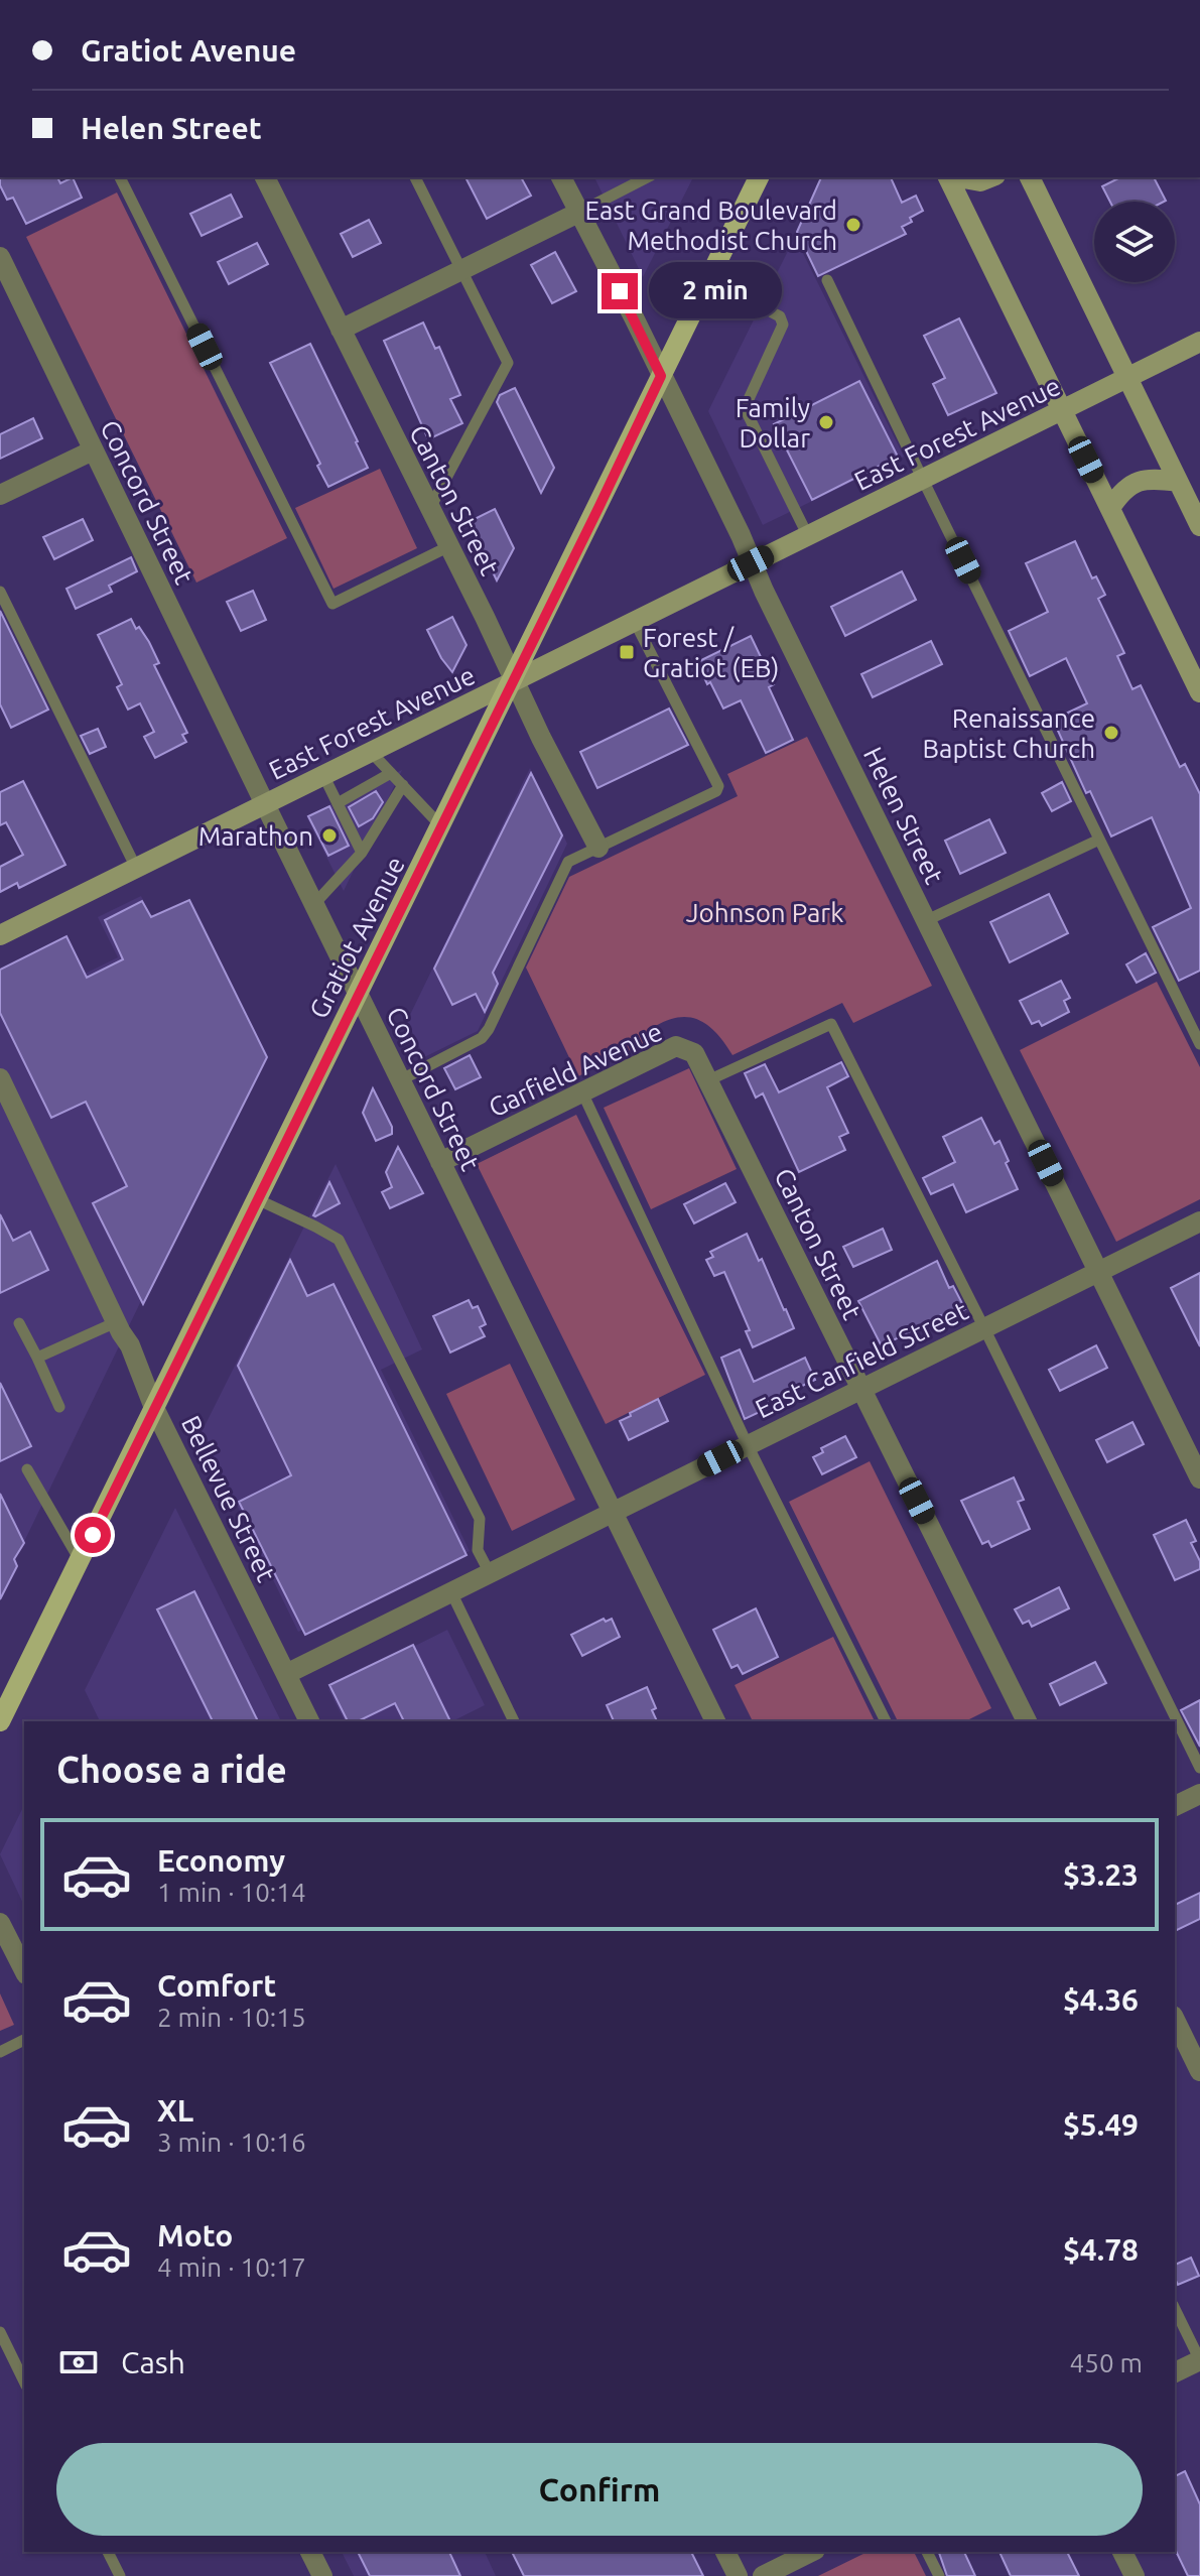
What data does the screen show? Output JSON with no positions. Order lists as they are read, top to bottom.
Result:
{
  "streets": {
    "main road": ["East Forest Avenue", "Gratiot Avenue"],
    "street": [
      "Canton Street",
      "Concord Street",
      "Helen Street",
      "Garfield Avenue",
      "East Canfield Street",
      "Bellevue Street"
    ]
  },
  "crossings": [
    ["East Forest Avenue", "Canton Street"],
    ["East Forest Avenue", "Concord Street"],
    ["East Forest Avenue", "Helen Street"],
    ["East Forest Avenue", "Gratiot Avenue"],
    ["Canton Street", "Gratiot Avenue"],
    ["Canton Street", "Garfield Avenue"],
    ["Canton Street", "East Canfield Street"],
    ["Concord Street", "Gratiot Avenue"],
    ["Concord Street", "Garfield Avenue"],
    ["Concord Street", "East Canfield Street"],
    ["Helen Street", "Gratiot Avenue"],
    ["Helen Street", "East Canfield Street"],
    ["Gratiot Avenue", "Bellevue Street"],
    ["East Canfield Street", "Bellevue Street"]
  ],
  "parks": ["Johnson Park"],
  "places": {
    "other": [
      "East Grand Boulevard Methodist Church",
      "Family Dollar",
      "Renaissance Baptist Church",
      "Marathon"
    ],
    "transit": ["Forest / Gratiot (EB)"]
  },
  "page": {
    "banner": ["Gratiot Avenue", "Helen Street"],
    "bubble": "2 min",
    "heading": "Choose a ride",
    "list": [
      {
        "name": "Economy",
        "note": "1 min · 10:14",
        "value": "$3.23"
      },
      {
        "name": "Comfort",
        "note": "2 min · 10:15",
        "value": "$4.36"
      },
      {
        "name": "XL",
        "note": "3 min · 10:16",
        "value": "$5.49"
      },
      {
        "name": "Moto",
        "note": "4 min · 10:17",
        "value": "$4.78"
      }
    ],
    "pay": ["Cash", "450 m"],
    "buttons": "Confirm"
  }
}
